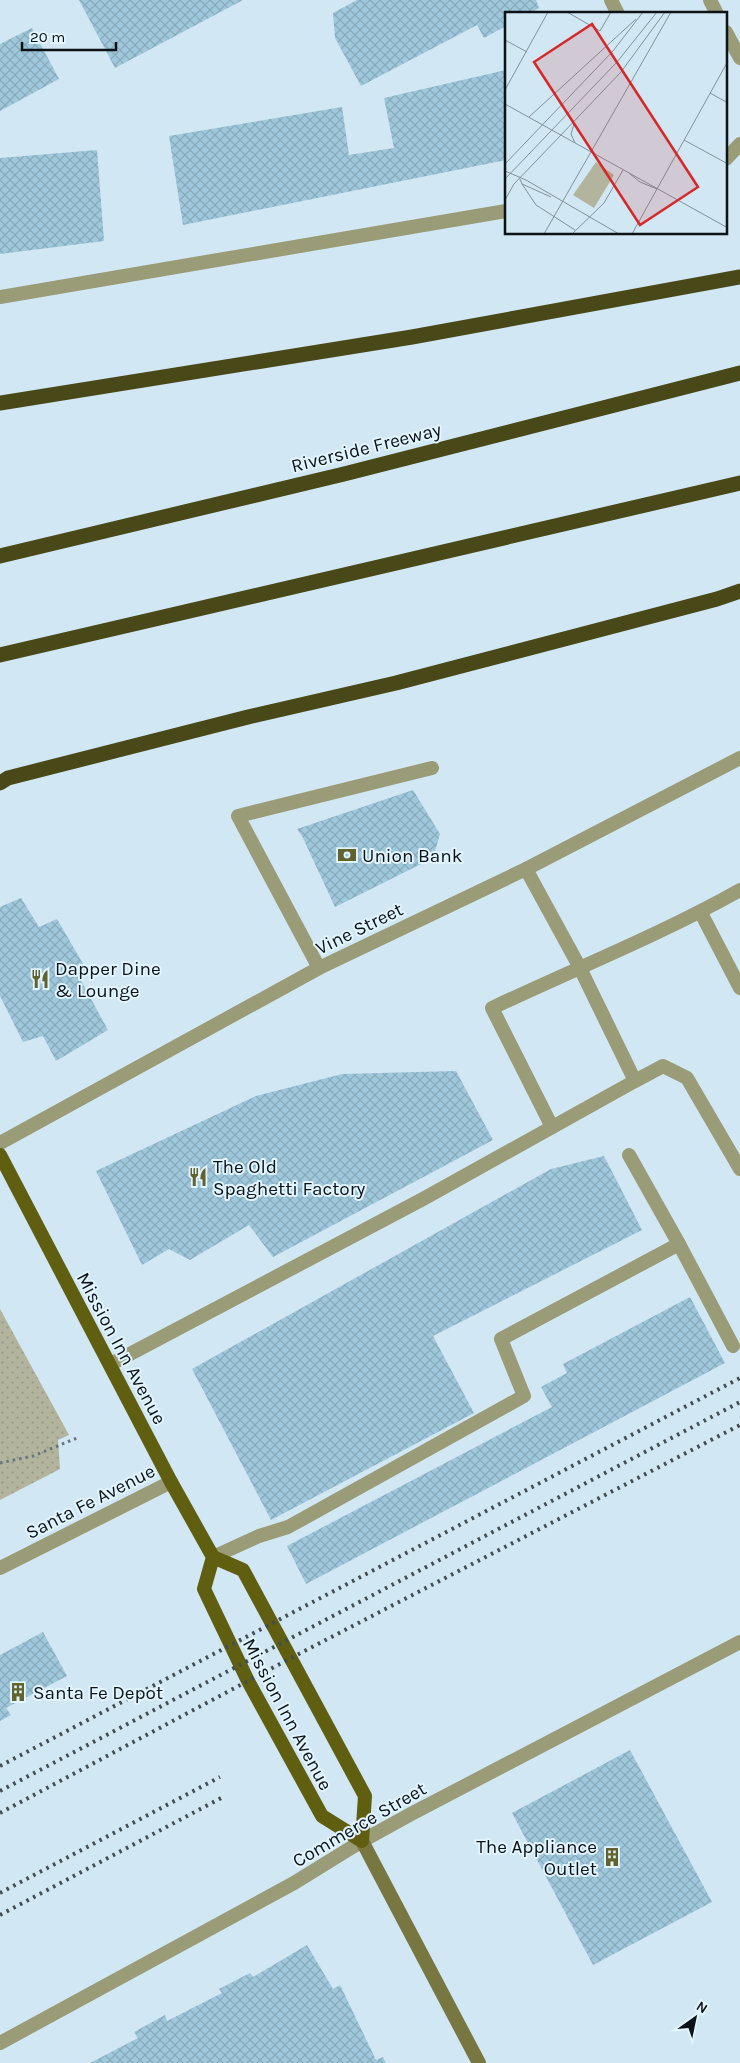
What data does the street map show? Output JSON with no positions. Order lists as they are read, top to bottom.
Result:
{
  "streets": {
    "highway": ["Riverside Freeway"],
    "main road": ["Mission Inn Avenue"],
    "street": ["Vine Street", "Santa Fe Avenue", "Commerce Street"]
  },
  "crossings": [
    ["Mission Inn Avenue", "Santa Fe Avenue"],
    ["Mission Inn Avenue", "Commerce Street"]
  ],
  "places": {
    "bank": ["Union Bank"],
    "restaurant": ["Dapper Dine & Lounge", "The Old Spaghetti Factory"],
    "building": ["Santa Fe Depot", "The Appliance Outlet"]
  },
  "scale_bar": "20 m",
  "north": "top right"
}
